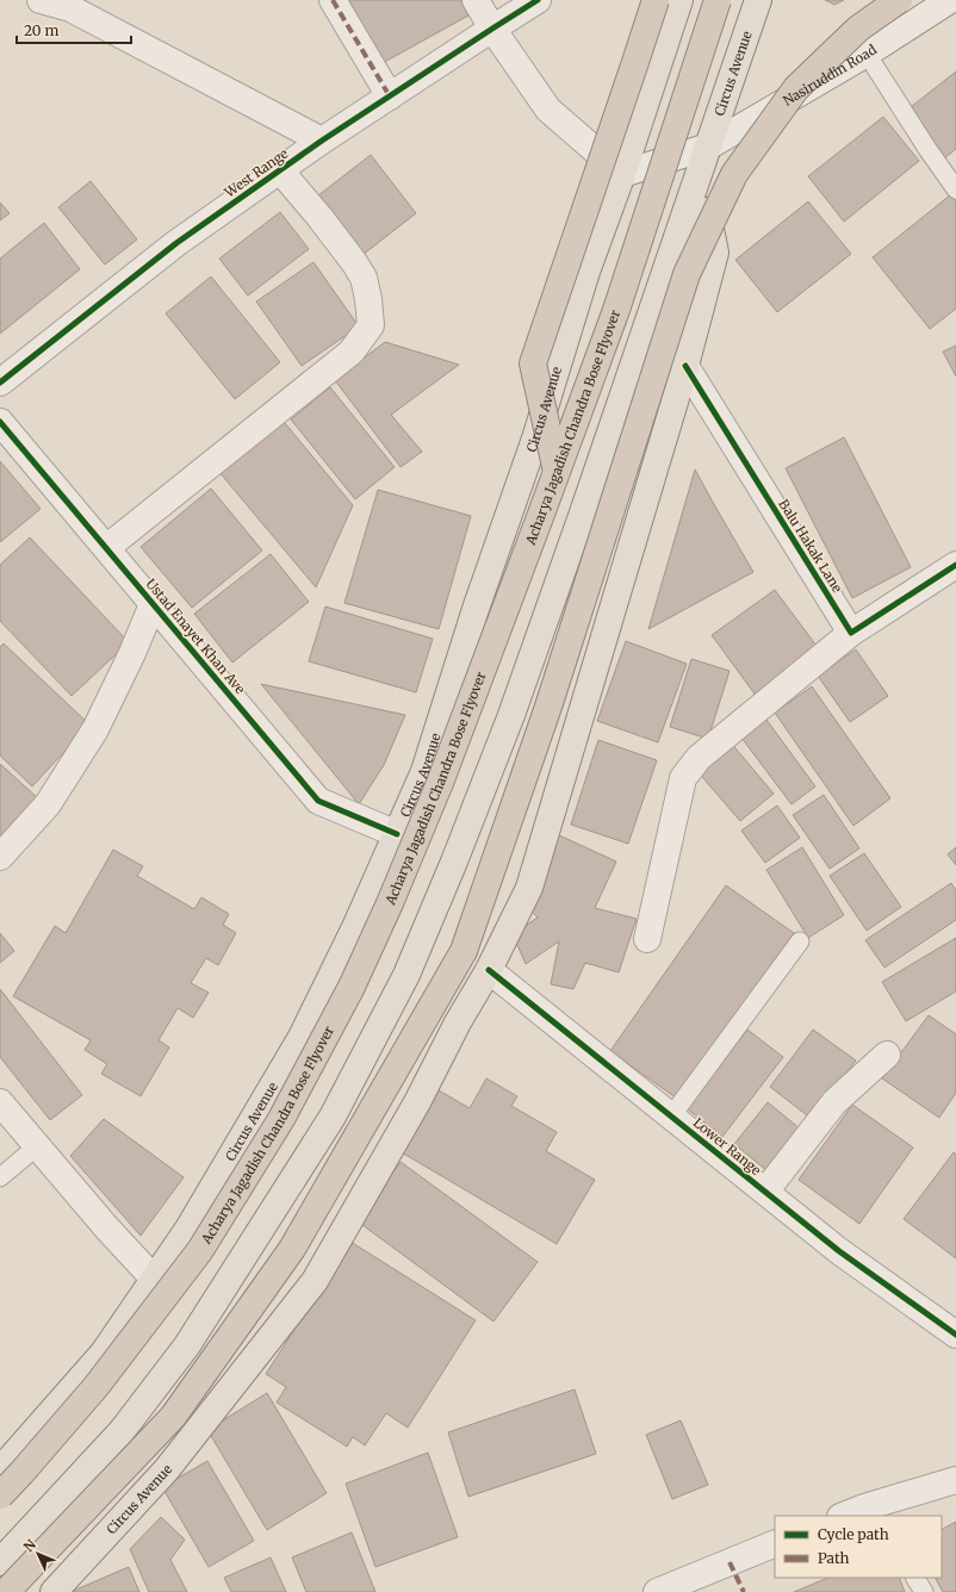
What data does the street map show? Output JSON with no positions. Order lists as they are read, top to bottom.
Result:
{
  "streets": {
    "highway": ["Acharya Jagadish Chandra Bose Flyover"],
    "main road": ["Circus Avenue"],
    "street": [
      "Nasiruddin Road",
      "West Range",
      "Balu Hakak Lane",
      "Ustad Enayet Khan Ave",
      "Lower Range"
    ]
  },
  "crossings": [
    ["Circus Avenue", "Nasiruddin Road"],
    ["Circus Avenue", "Balu Hakak Lane"],
    ["Circus Avenue", "Ustad Enayet Khan Ave"],
    ["Circus Avenue", "Lower Range"]
  ],
  "legend": ["Cycle path", "Path"],
  "scale_bar": "20 m",
  "north": "top left"
}
